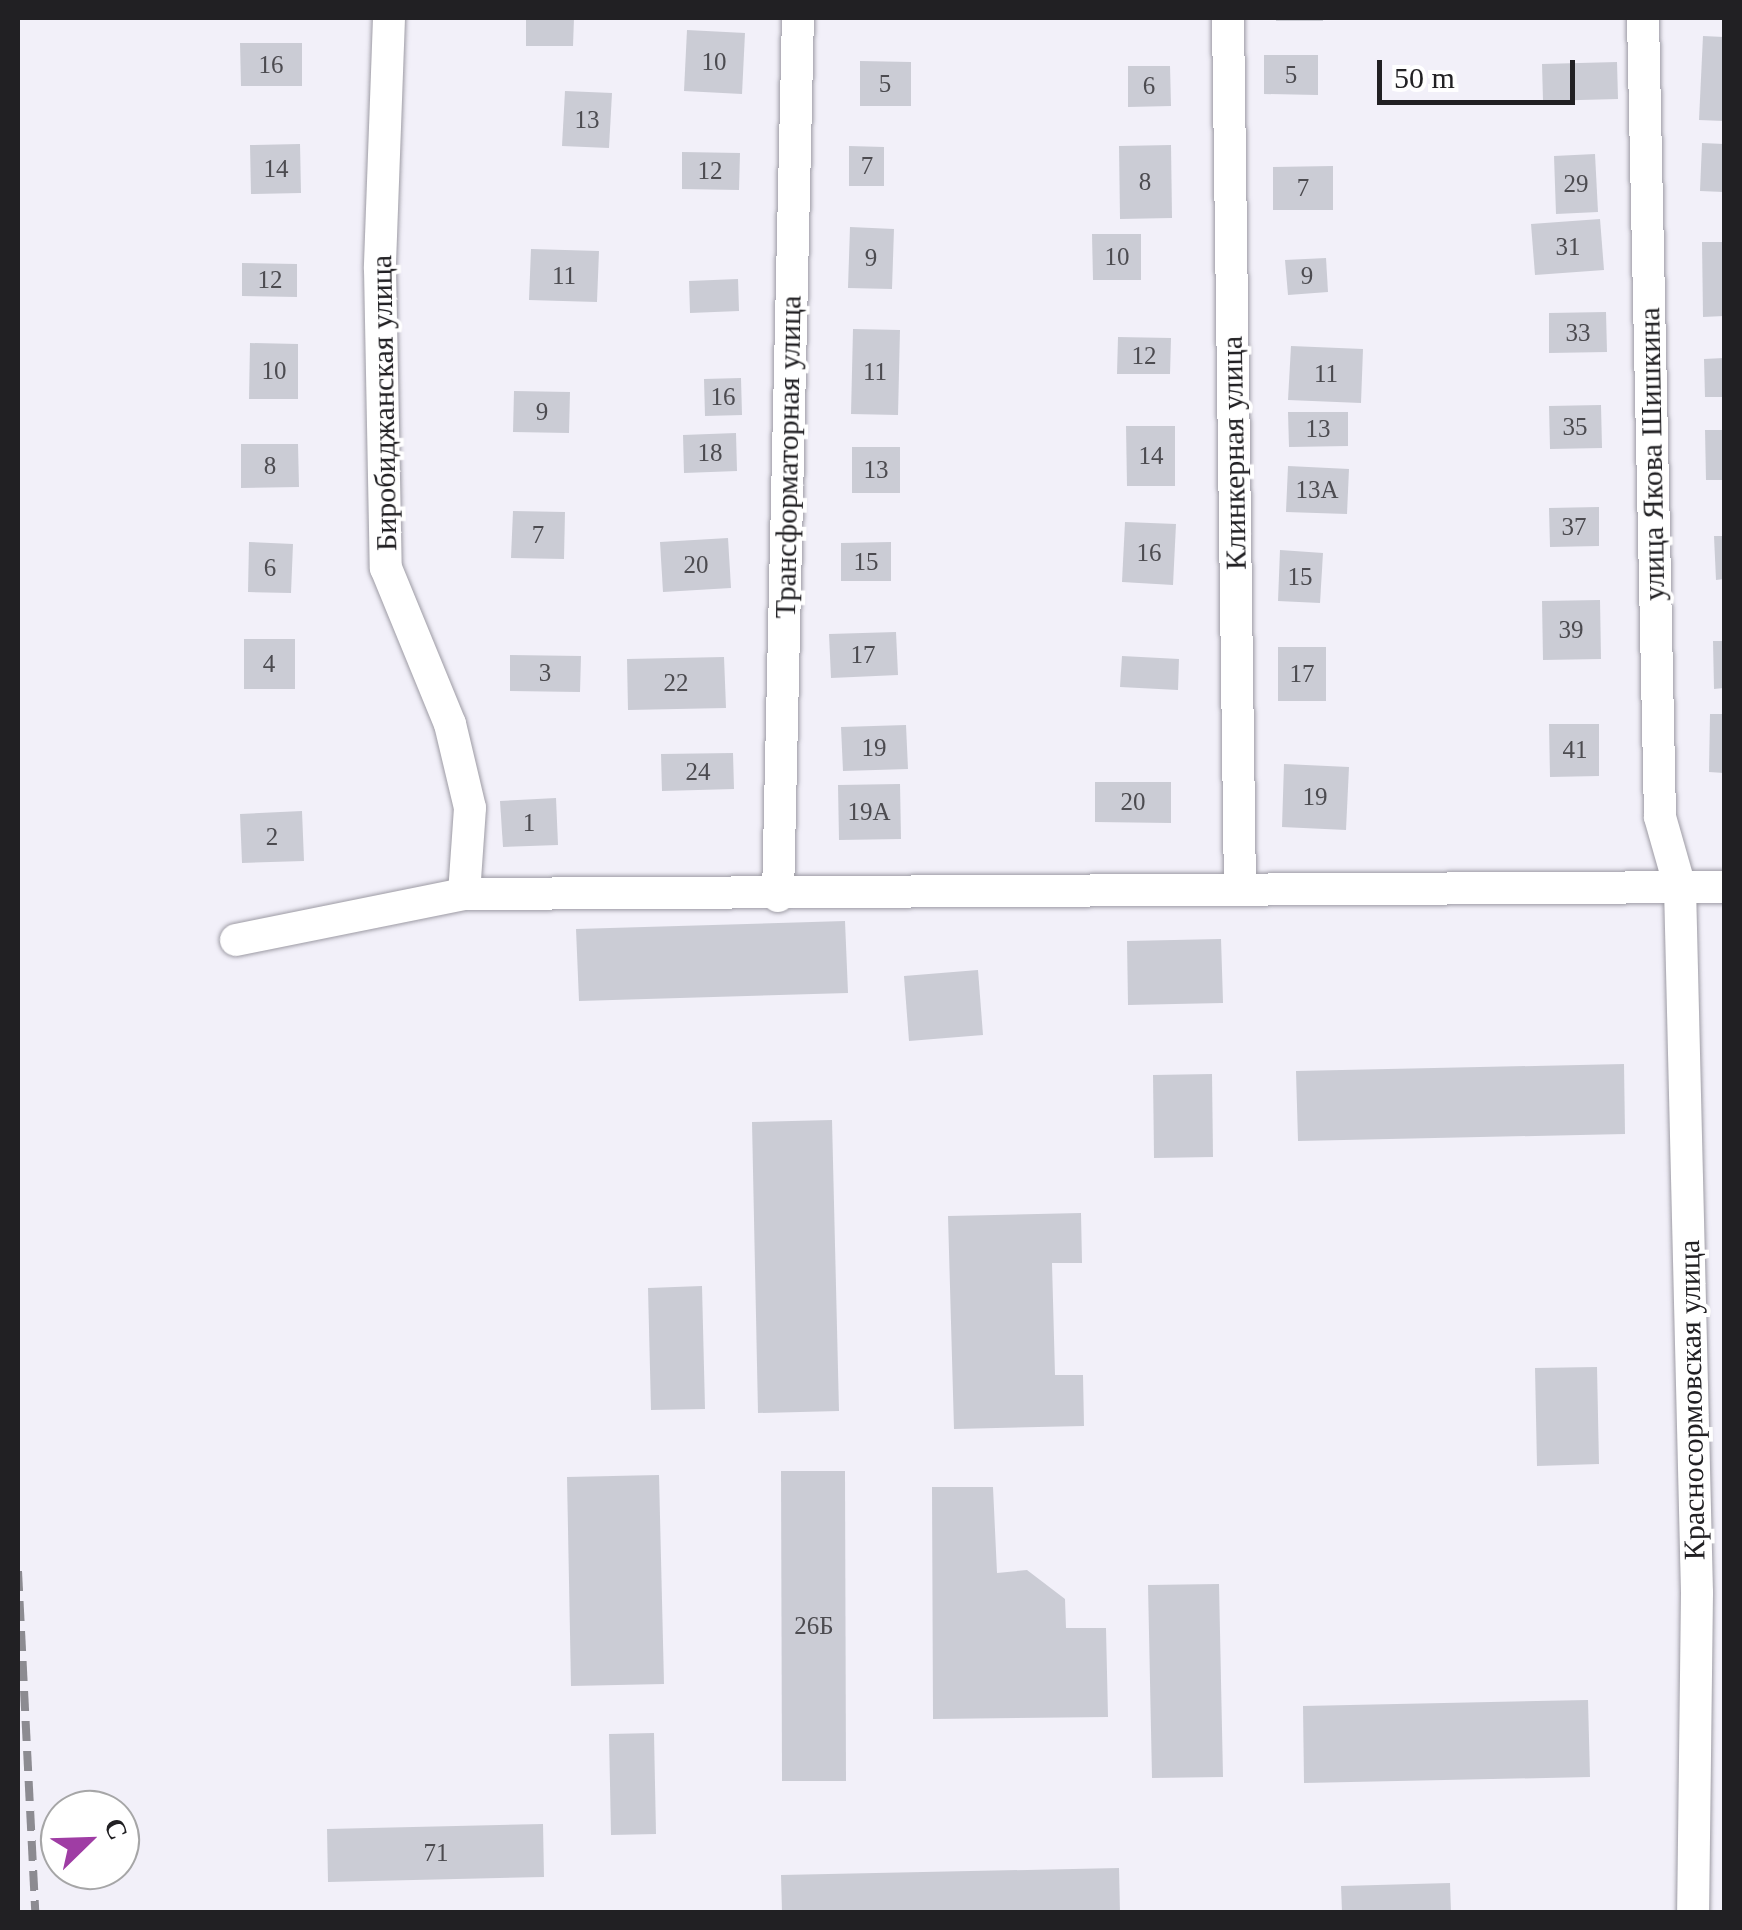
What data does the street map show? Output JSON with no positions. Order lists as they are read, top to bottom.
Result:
{
  "streets": {
    "street": [
      "Биробиджанская улица",
      "Клинкерная улица",
      "улица Якова Шишкина",
      "Трансформаторная улица",
      "Красносормовская улица"
    ]
  },
  "crossings": [
    ["улица Якова Шишкина", "Красносормовская улица"]
  ],
  "house_numbers": [
    "10",
    "16",
    "5",
    "5",
    "6",
    "13",
    "7",
    "14",
    "12",
    "8",
    "29",
    "7",
    "31",
    "10",
    "9",
    "11",
    "9",
    "12",
    "33",
    "12",
    "10",
    "11",
    "11",
    "16",
    "9",
    "35",
    "13",
    "18",
    "14",
    "8",
    "13",
    "13А",
    "37",
    "7",
    "16",
    "15",
    "20",
    "6",
    "15",
    "39",
    "17",
    "4",
    "3",
    "17",
    "22",
    "19",
    "41",
    "24",
    "19",
    "20",
    "19А",
    "1",
    "2",
    "26Б",
    "71"
  ],
  "scale_bar": "50 m",
  "north": "top right"
}
